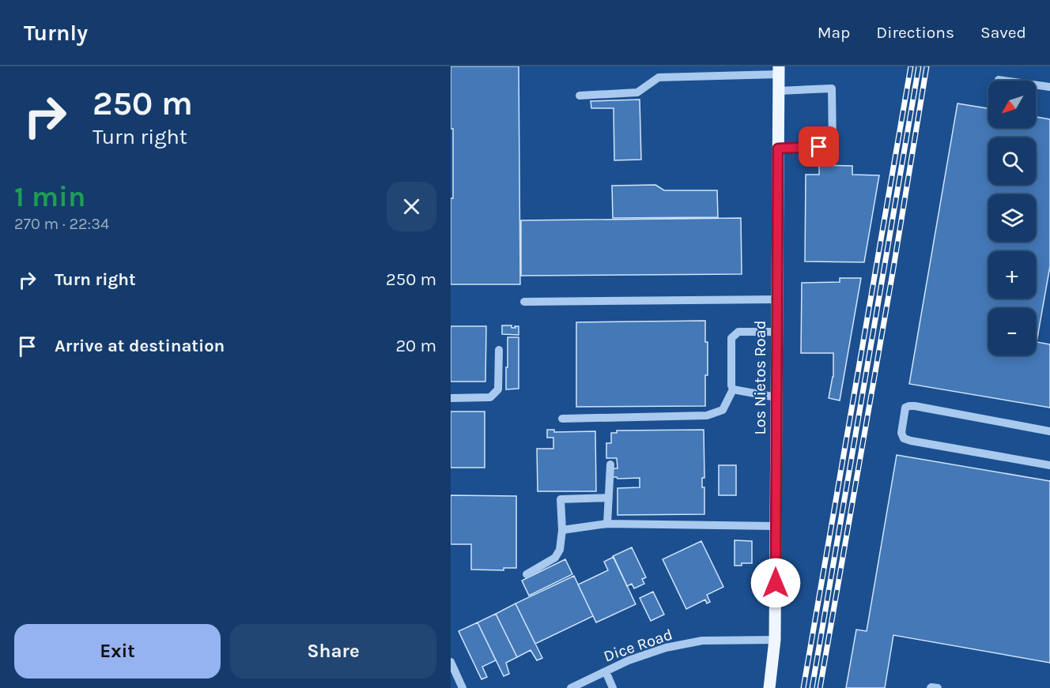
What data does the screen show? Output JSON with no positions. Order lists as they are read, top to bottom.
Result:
{
  "streets": {
    "main road": ["Los Nietos Road"],
    "street": ["Dice Road"]
  },
  "crossings": [
    ["Los Nietos Road", "Dice Road"]
  ],
  "north": "bottom left",
  "page": {
    "header": "Turnly",
    "nav": ["Map", "Directions", "Saved"],
    "turn": ["250 m", "Turn right"],
    "map_buttons": ["+", "−"],
    "heading": ["1 min", "270 m · 22:34"],
    "list": [
      {
        "name": "Turn right",
        "value": "250 m"
      },
      {
        "name": "Arrive at destination",
        "value": "20 m"
      }
    ],
    "buttons": ["Exit", "Share"]
  }
}
